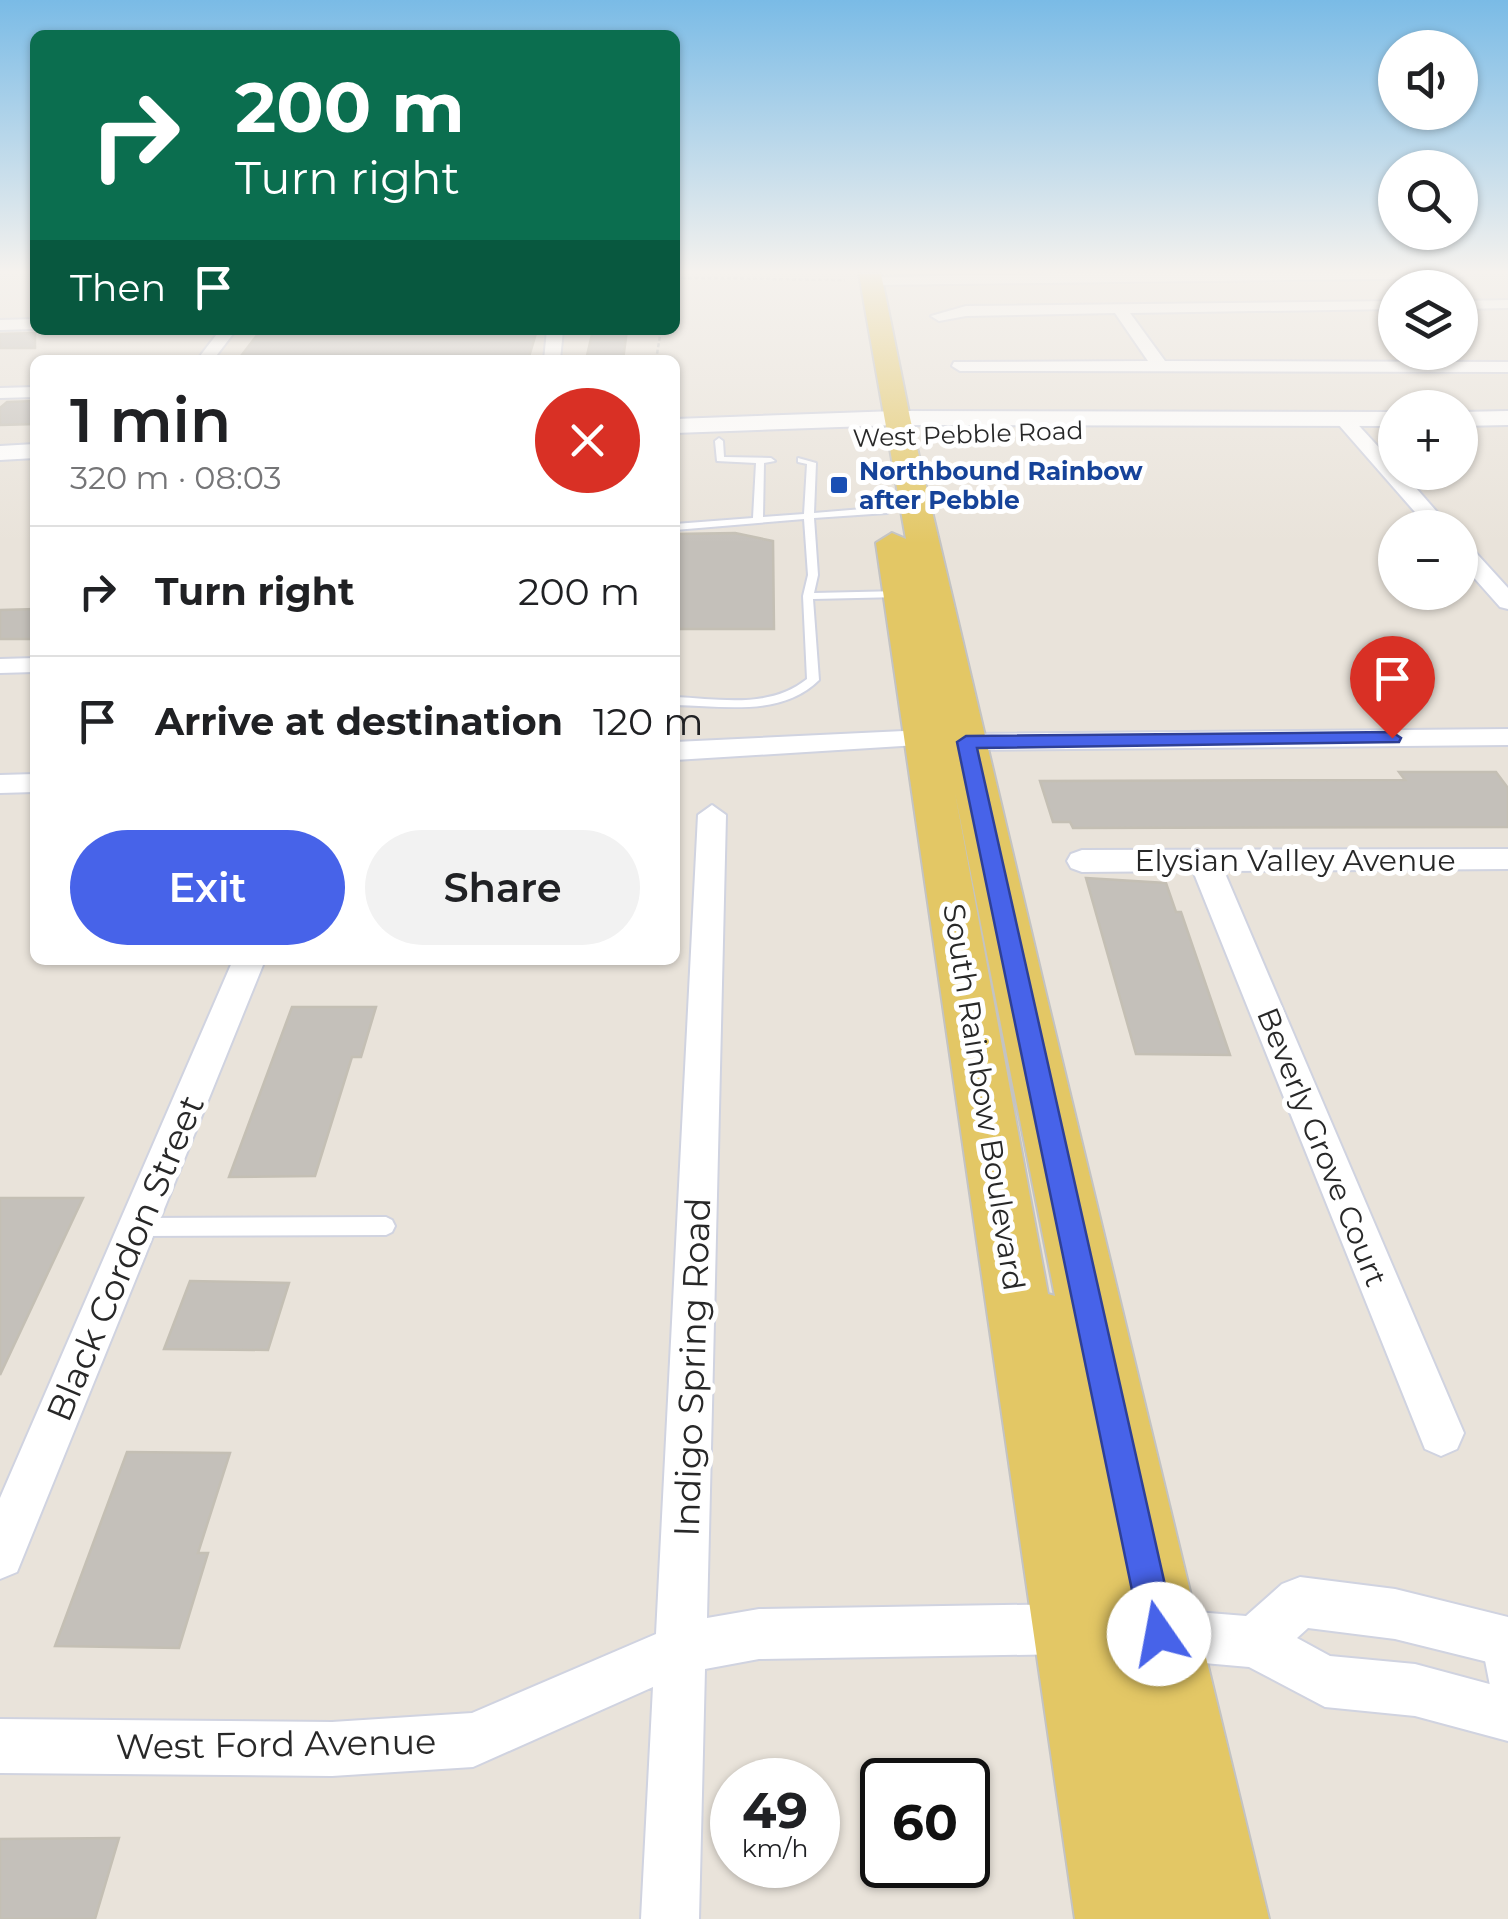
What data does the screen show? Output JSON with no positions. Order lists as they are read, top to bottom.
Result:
{
  "streets": {
    "main road": ["South Rainbow Boulevard"],
    "street": [
      "West Pebble Road",
      "Elysian Valley Avenue",
      "Beverly Grove Court",
      "Black Cordon Street",
      "Indigo Spring Road",
      "West Ford Avenue"
    ]
  },
  "crossings": [
    ["West Pebble Road", "South Rainbow Boulevard"],
    ["Elysian Valley Avenue", "Beverly Grove Court"],
    ["South Rainbow Boulevard", "West Ford Avenue"],
    ["Indigo Spring Road", "West Ford Avenue"]
  ],
  "places": {
    "transit": ["Northbound Rainbow after Pebble"]
  },
  "page": {
    "map_buttons": ["+", "−"],
    "turn": ["200 m", "Turn right"],
    "then": "Then",
    "heading": ["1 min", "320 m · 08:03"],
    "list": [
      {
        "name": "Turn right",
        "value": "200 m"
      },
      {
        "name": "Arrive at destination",
        "value": "120 m"
      }
    ],
    "buttons": ["Exit", "Share"],
    "speed": "49 km/h",
    "limit": "60"
  }
}
